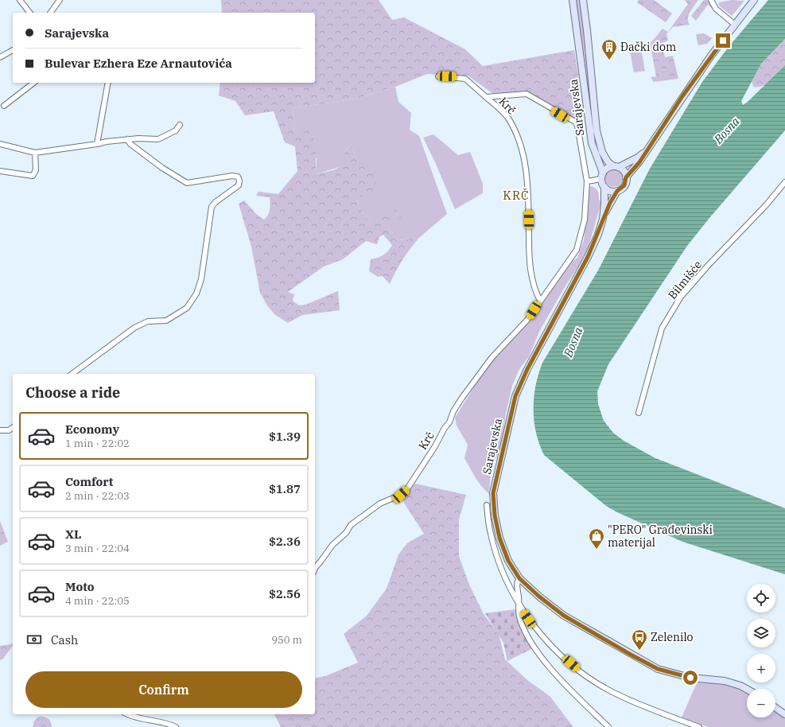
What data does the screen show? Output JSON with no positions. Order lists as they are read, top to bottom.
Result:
{
  "streets": {
    "main road": ["Sarajevska"],
    "street": ["Krč", "Bilmišće"]
  },
  "districts": ["KRČ"],
  "water": ["Bosna"],
  "places": {
    "building": ["Đački dom"],
    "shop": ["\"PERO\" Građevinski materijal"],
    "bus stop": ["Zelenilo"]
  },
  "page": {
    "banner": ["Sarajevska", "Bulevar Ezhera Eze Arnautovića"],
    "heading": "Choose a ride",
    "list": [
      {
        "name": "Economy",
        "note": "1 min · 22:02",
        "value": "$1.39"
      },
      {
        "name": "Comfort",
        "note": "2 min · 22:03",
        "value": "$1.87"
      },
      {
        "name": "XL",
        "note": "3 min · 22:04",
        "value": "$2.36"
      },
      {
        "name": "Moto",
        "note": "4 min · 22:05",
        "value": "$2.56"
      }
    ],
    "map_buttons": ["+", "−"],
    "pay": ["Cash", "950 m"],
    "buttons": "Confirm"
  }
}
